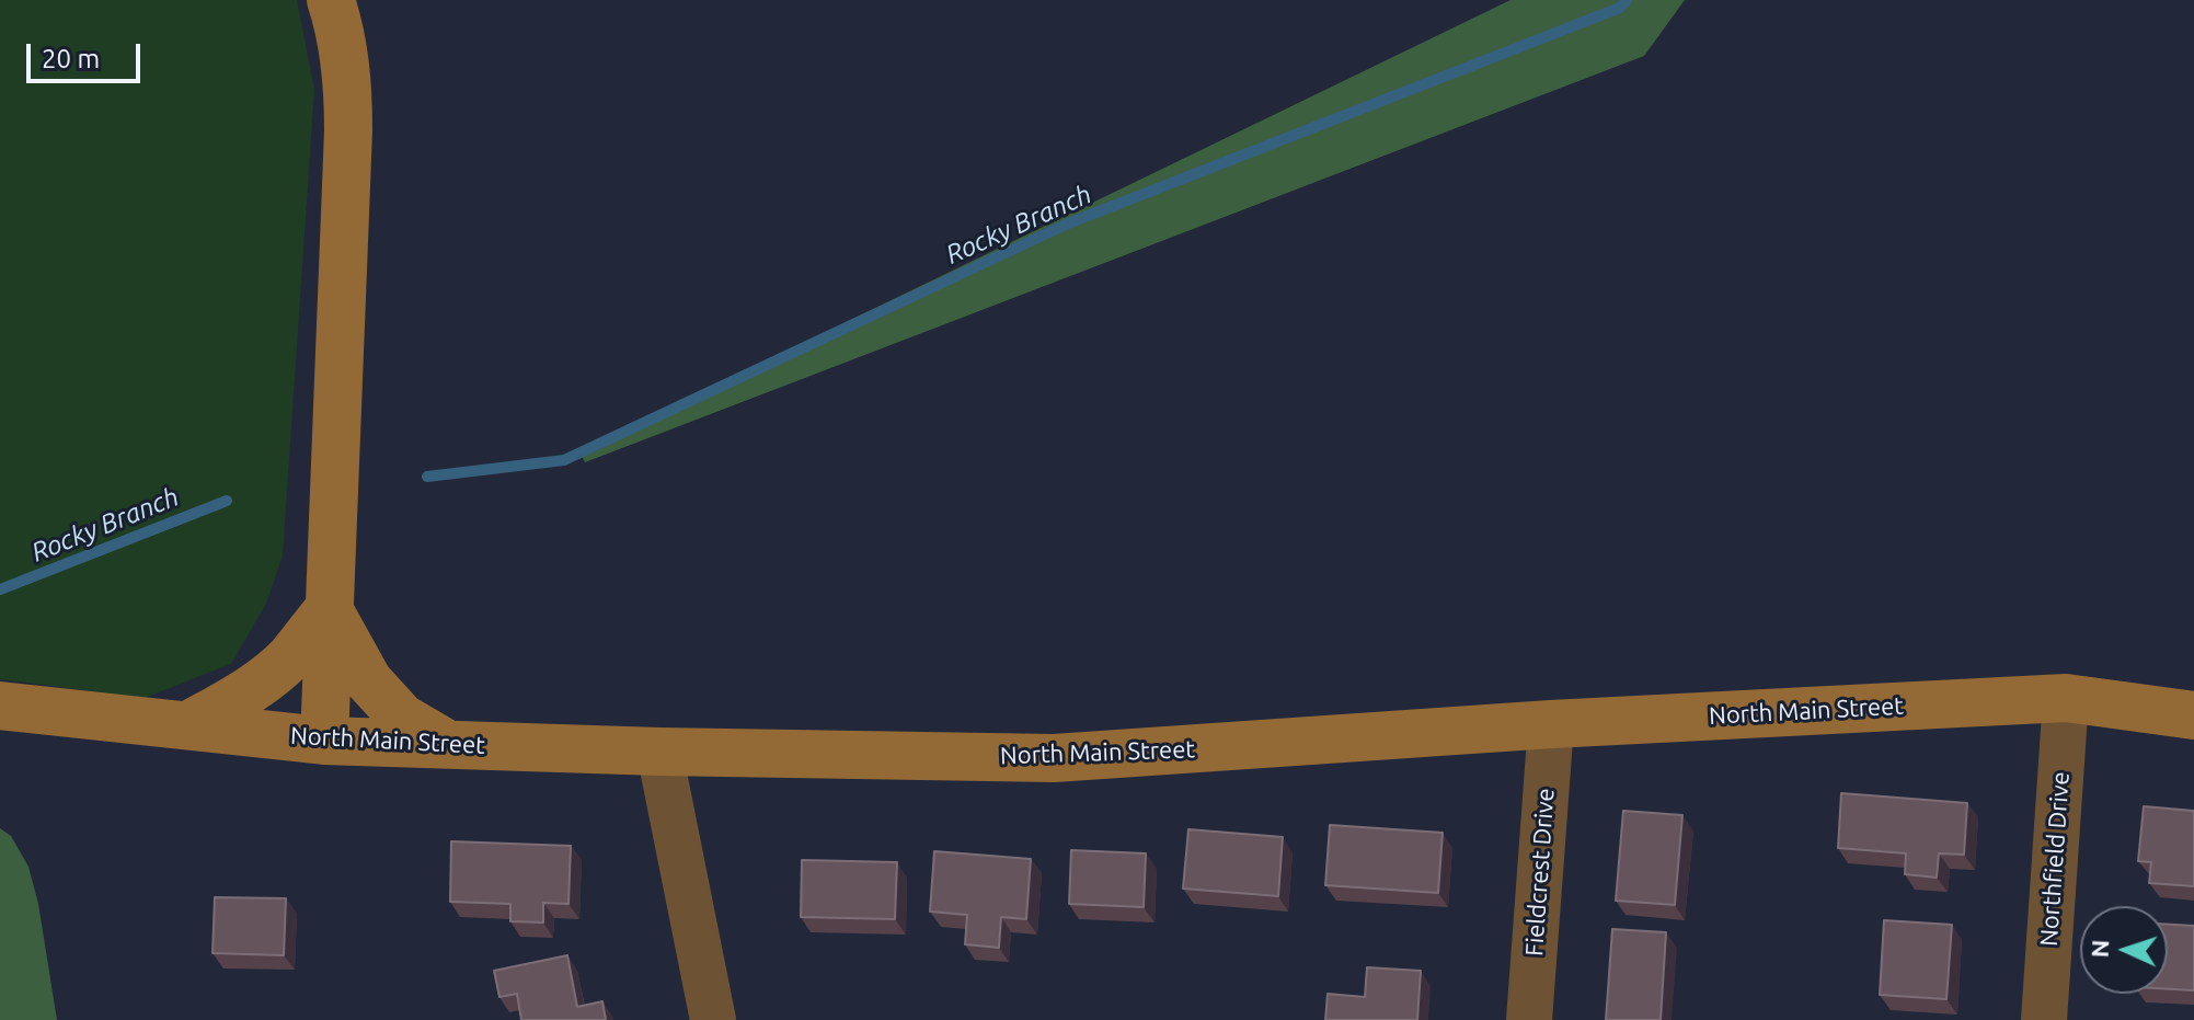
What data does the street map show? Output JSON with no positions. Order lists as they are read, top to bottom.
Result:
{
  "streets": {
    "street": ["North Main Street", "Northfield Drive", "Fieldcrest Drive"]
  },
  "crossings": [
    ["North Main Street", "Northfield Drive"],
    ["North Main Street", "Fieldcrest Drive"]
  ],
  "water": ["Rocky Branch"],
  "scale_bar": "20 m",
  "north": "left"
}
